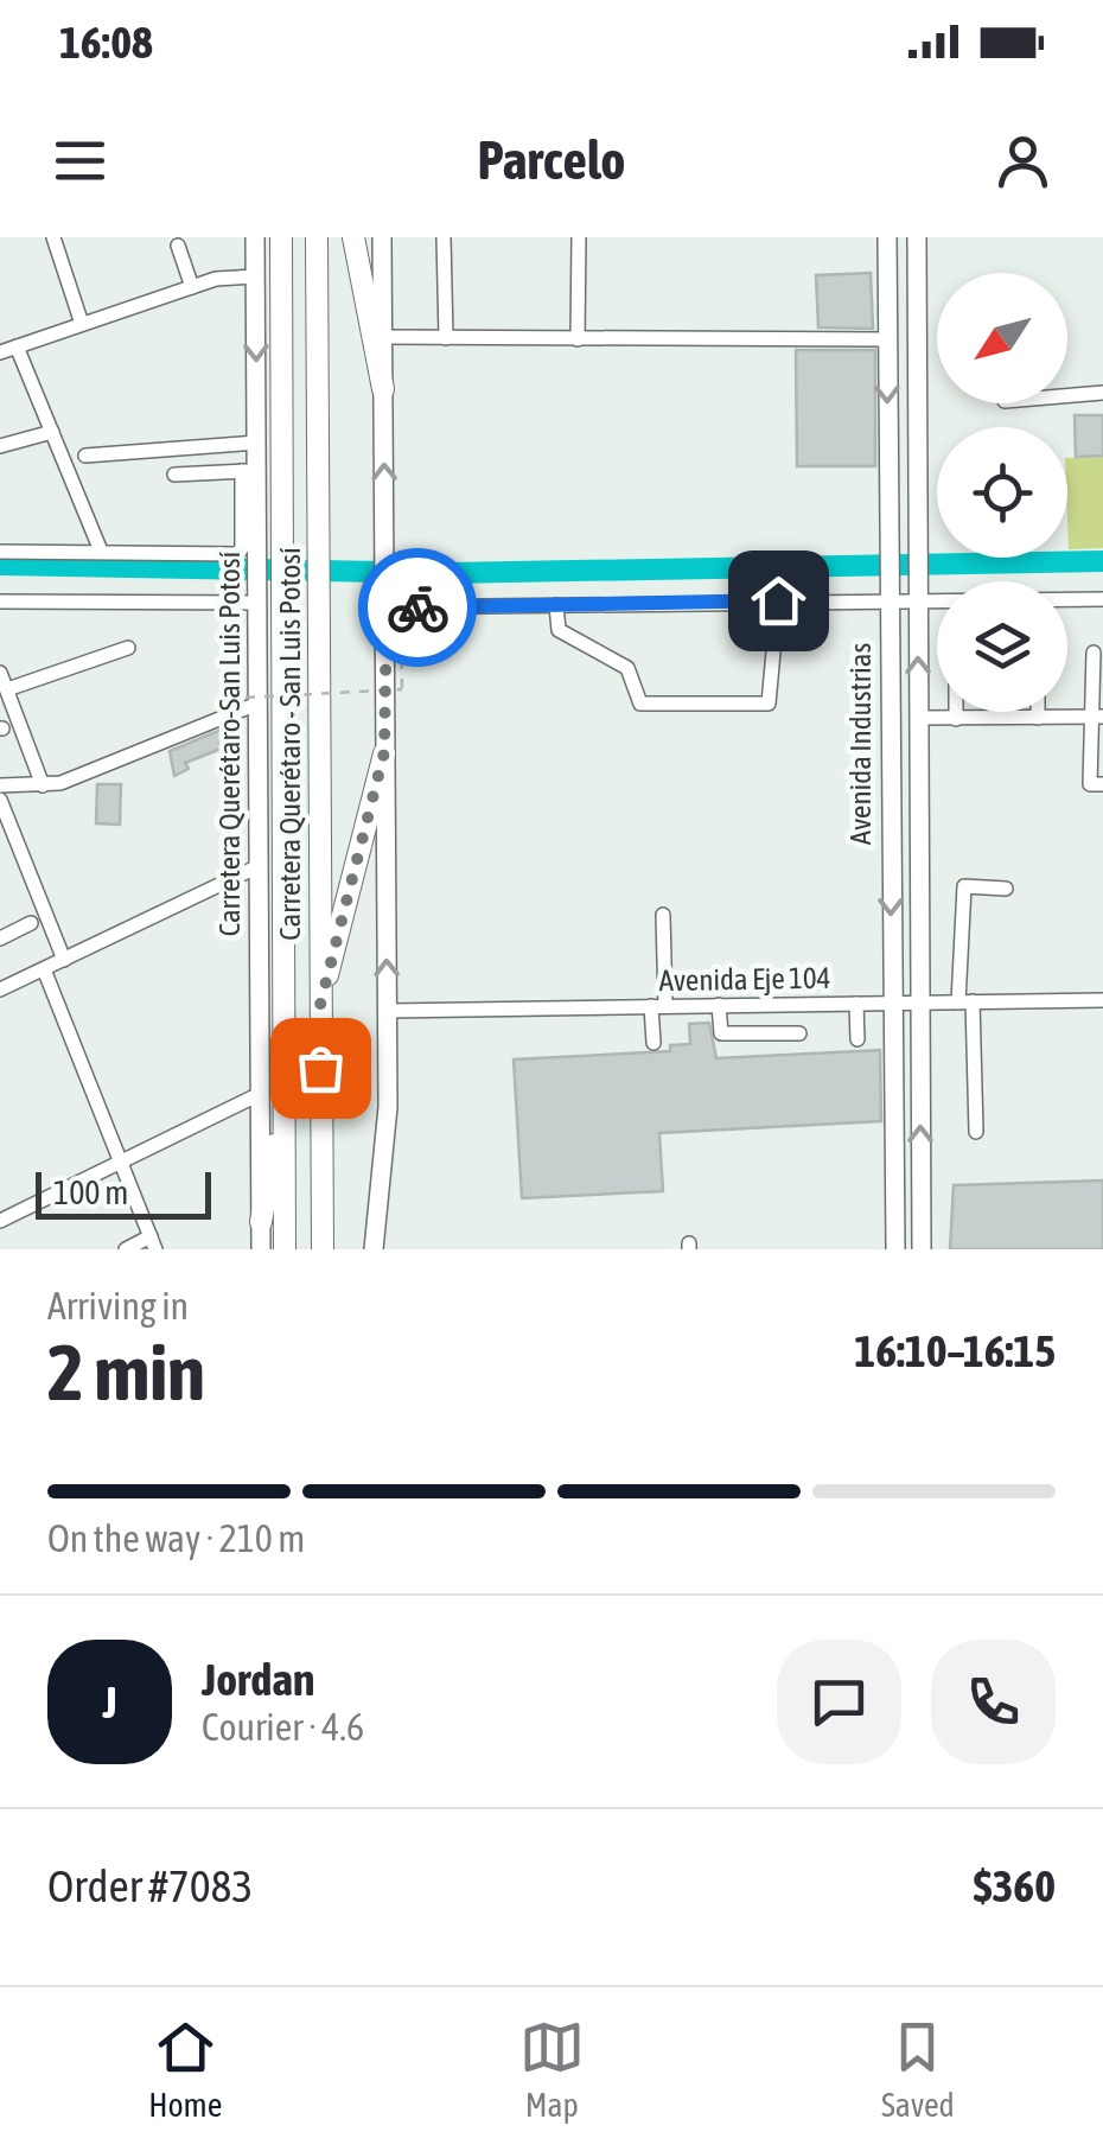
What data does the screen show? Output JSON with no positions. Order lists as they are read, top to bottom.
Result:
{
  "streets": {
    "highway": ["Carretera Querétaro - San Luis Potosí"],
    "main road": ["Carretera Querétaro-San Luis Potosí", "Avenida Industrias"],
    "street": ["Avenida Eje 104"]
  },
  "crossings": [
    ["Avenida Industrias", "Avenida Eje 104"]
  ],
  "scale_bar": "100 m",
  "north": "bottom left",
  "page": {
    "status": "16:08",
    "header": "Parcelo",
    "scale": "100 m",
    "heading": ["2 min", "Arriving in", "16:10–16:15"],
    "panel": [
      "Jordan",
      "Courier · 4.6",
      "Order #7083",
      "$360"
    ],
    "bar": "On the way · 210 m",
    "round": "J",
    "tabs": ["Home", "Map", "Saved"]
  }
}
